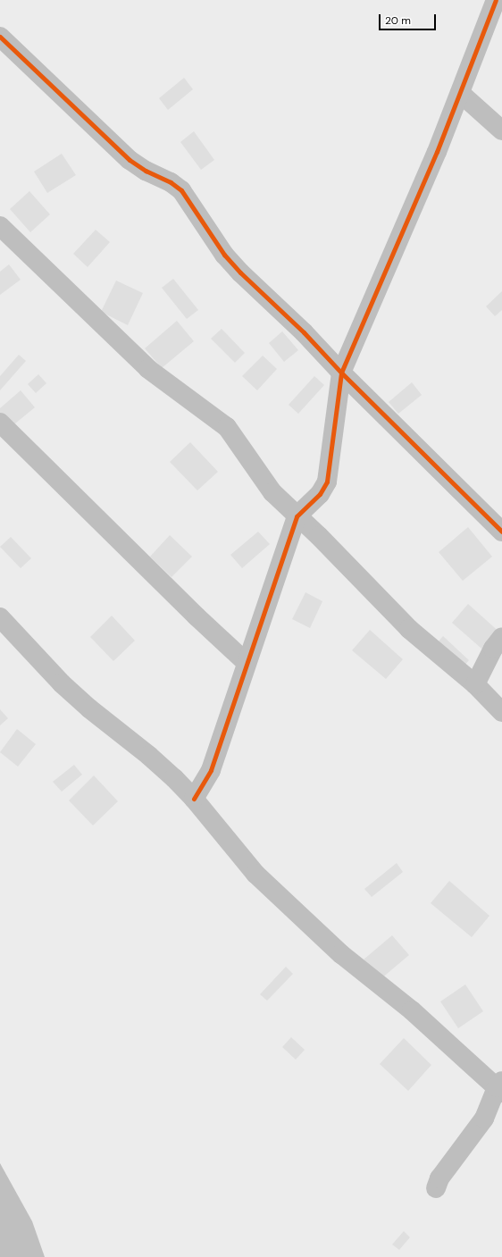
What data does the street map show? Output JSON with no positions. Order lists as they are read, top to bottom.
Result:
{
  "scale_bar": "20 m"
}
